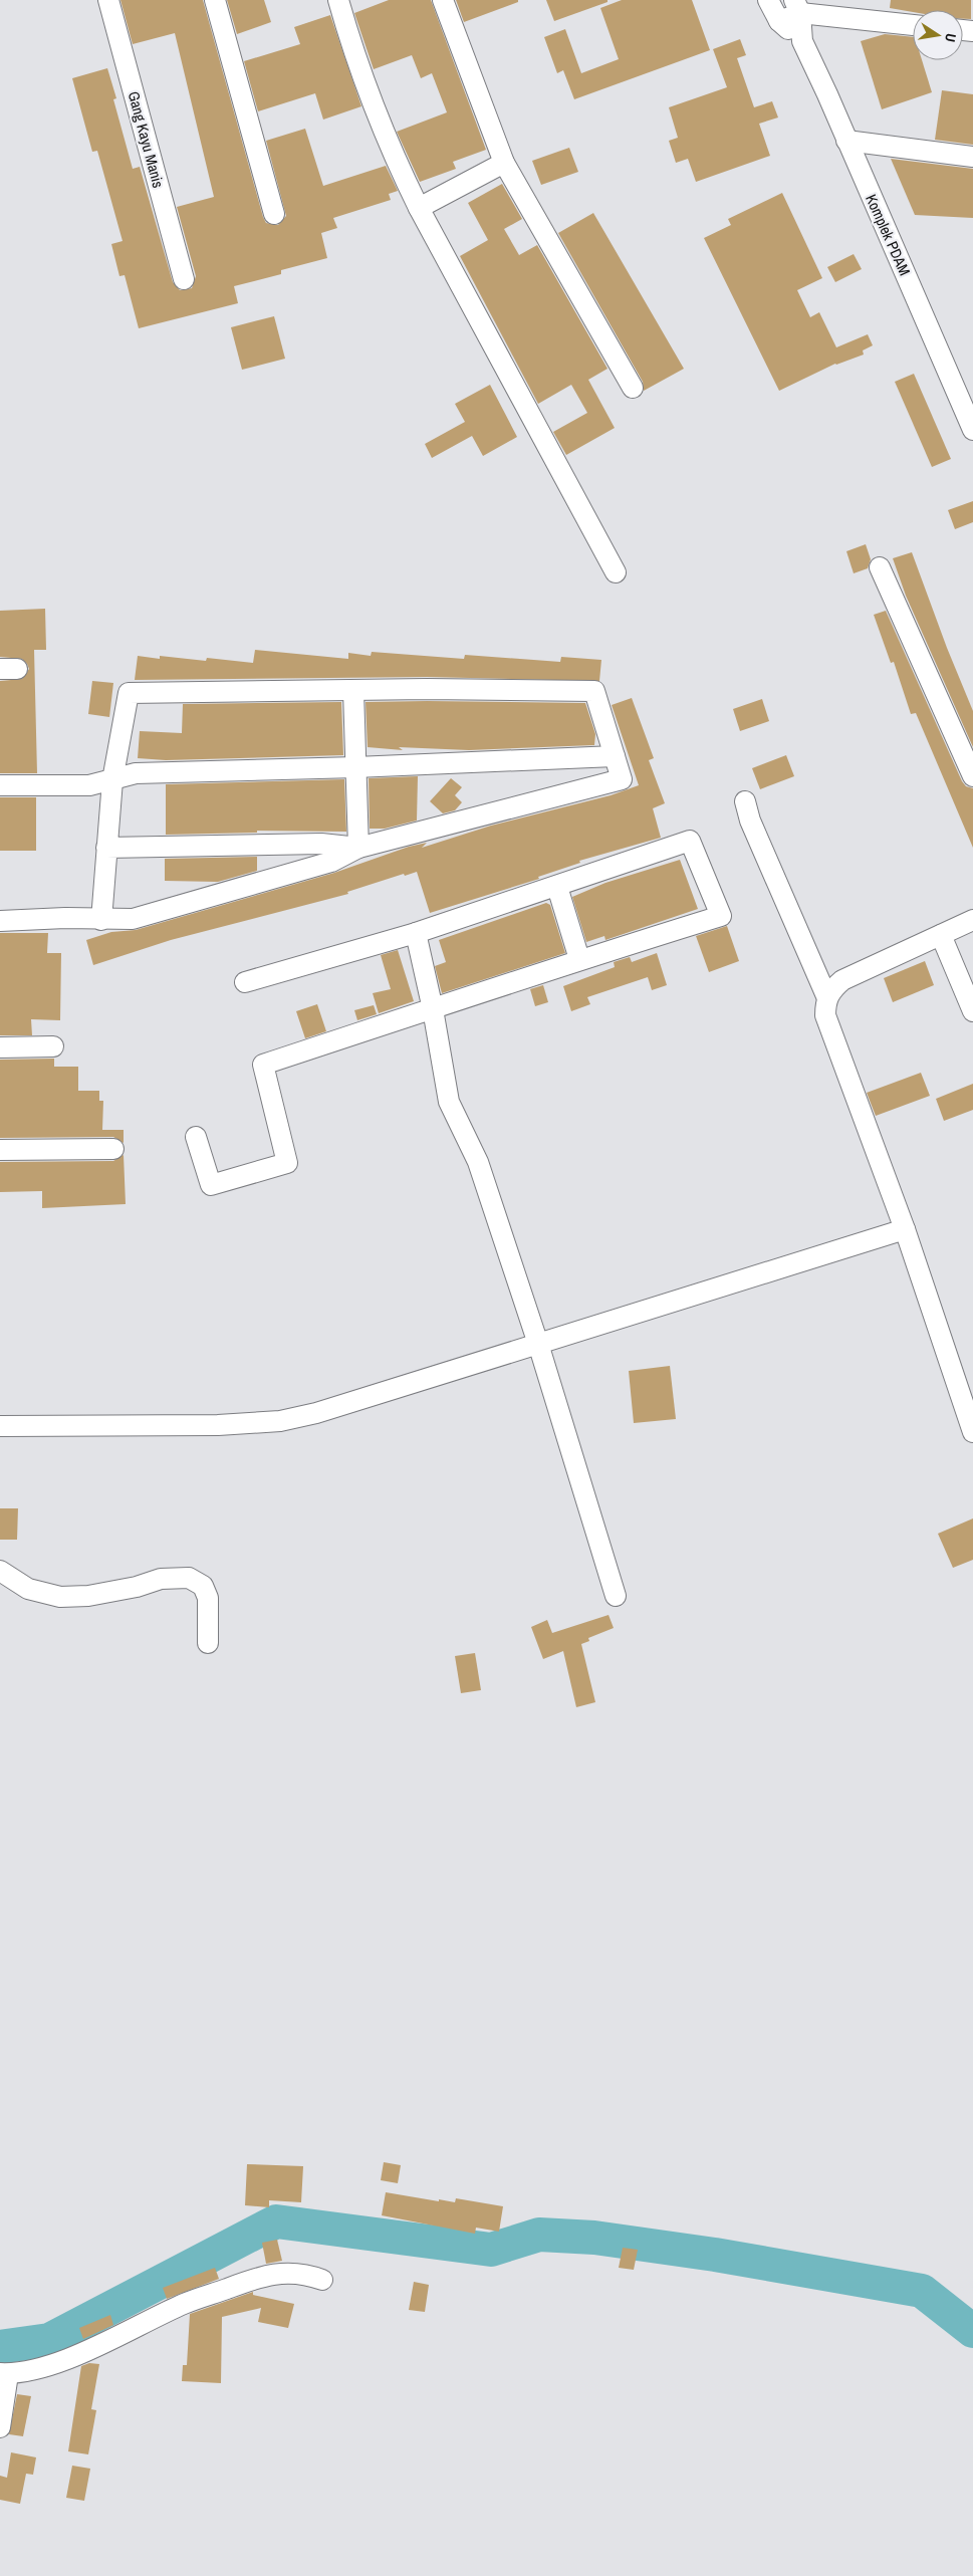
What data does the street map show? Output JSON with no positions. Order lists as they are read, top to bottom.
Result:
{
  "streets": {
    "street": ["Gang Kayu Manis", "Komplek PDAM"]
  },
  "north": "right"
}
